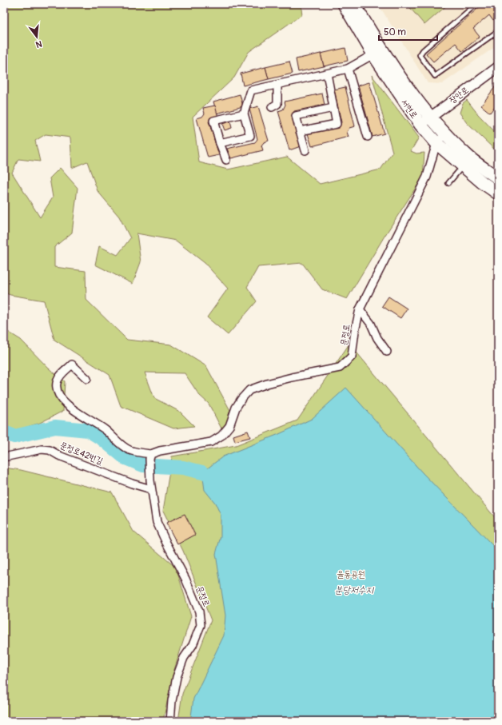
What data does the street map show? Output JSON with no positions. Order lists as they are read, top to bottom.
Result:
{
  "streets": {
    "main road": ["서현로"],
    "street": ["장안로", "문정로", "문정로42번길"]
  },
  "crossings": [
    ["장안로", "서현로"],
    ["서현로", "문정로"],
    ["문정로", "문정로42번길"]
  ],
  "water": ["분당저수지"],
  "parks": ["율동공원"],
  "scale_bar": "50 m",
  "north": "bottom"
}
